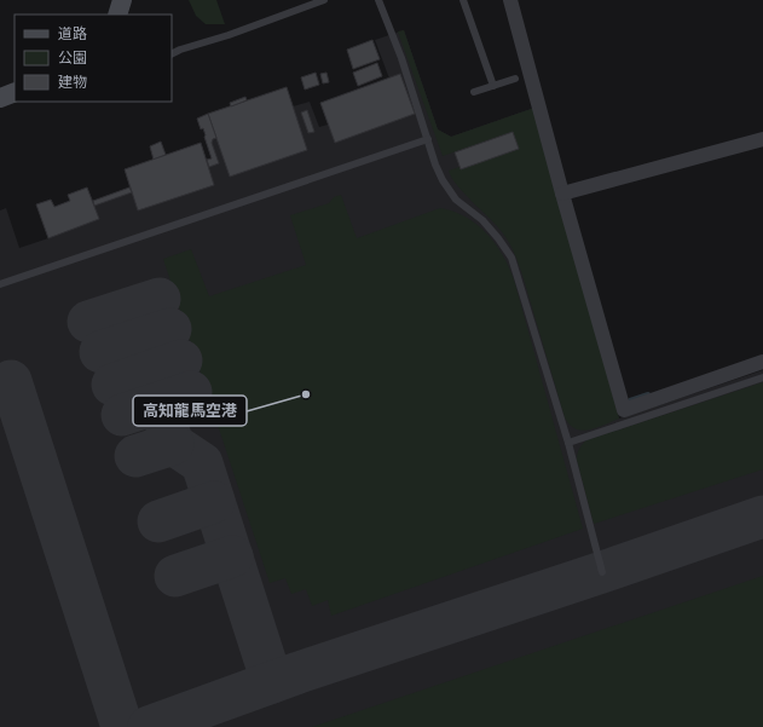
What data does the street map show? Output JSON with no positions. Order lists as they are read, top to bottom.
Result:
{
  "places": ["高知龍馬空港"],
  "legend": ["道路", "公園", "建物"]
}
